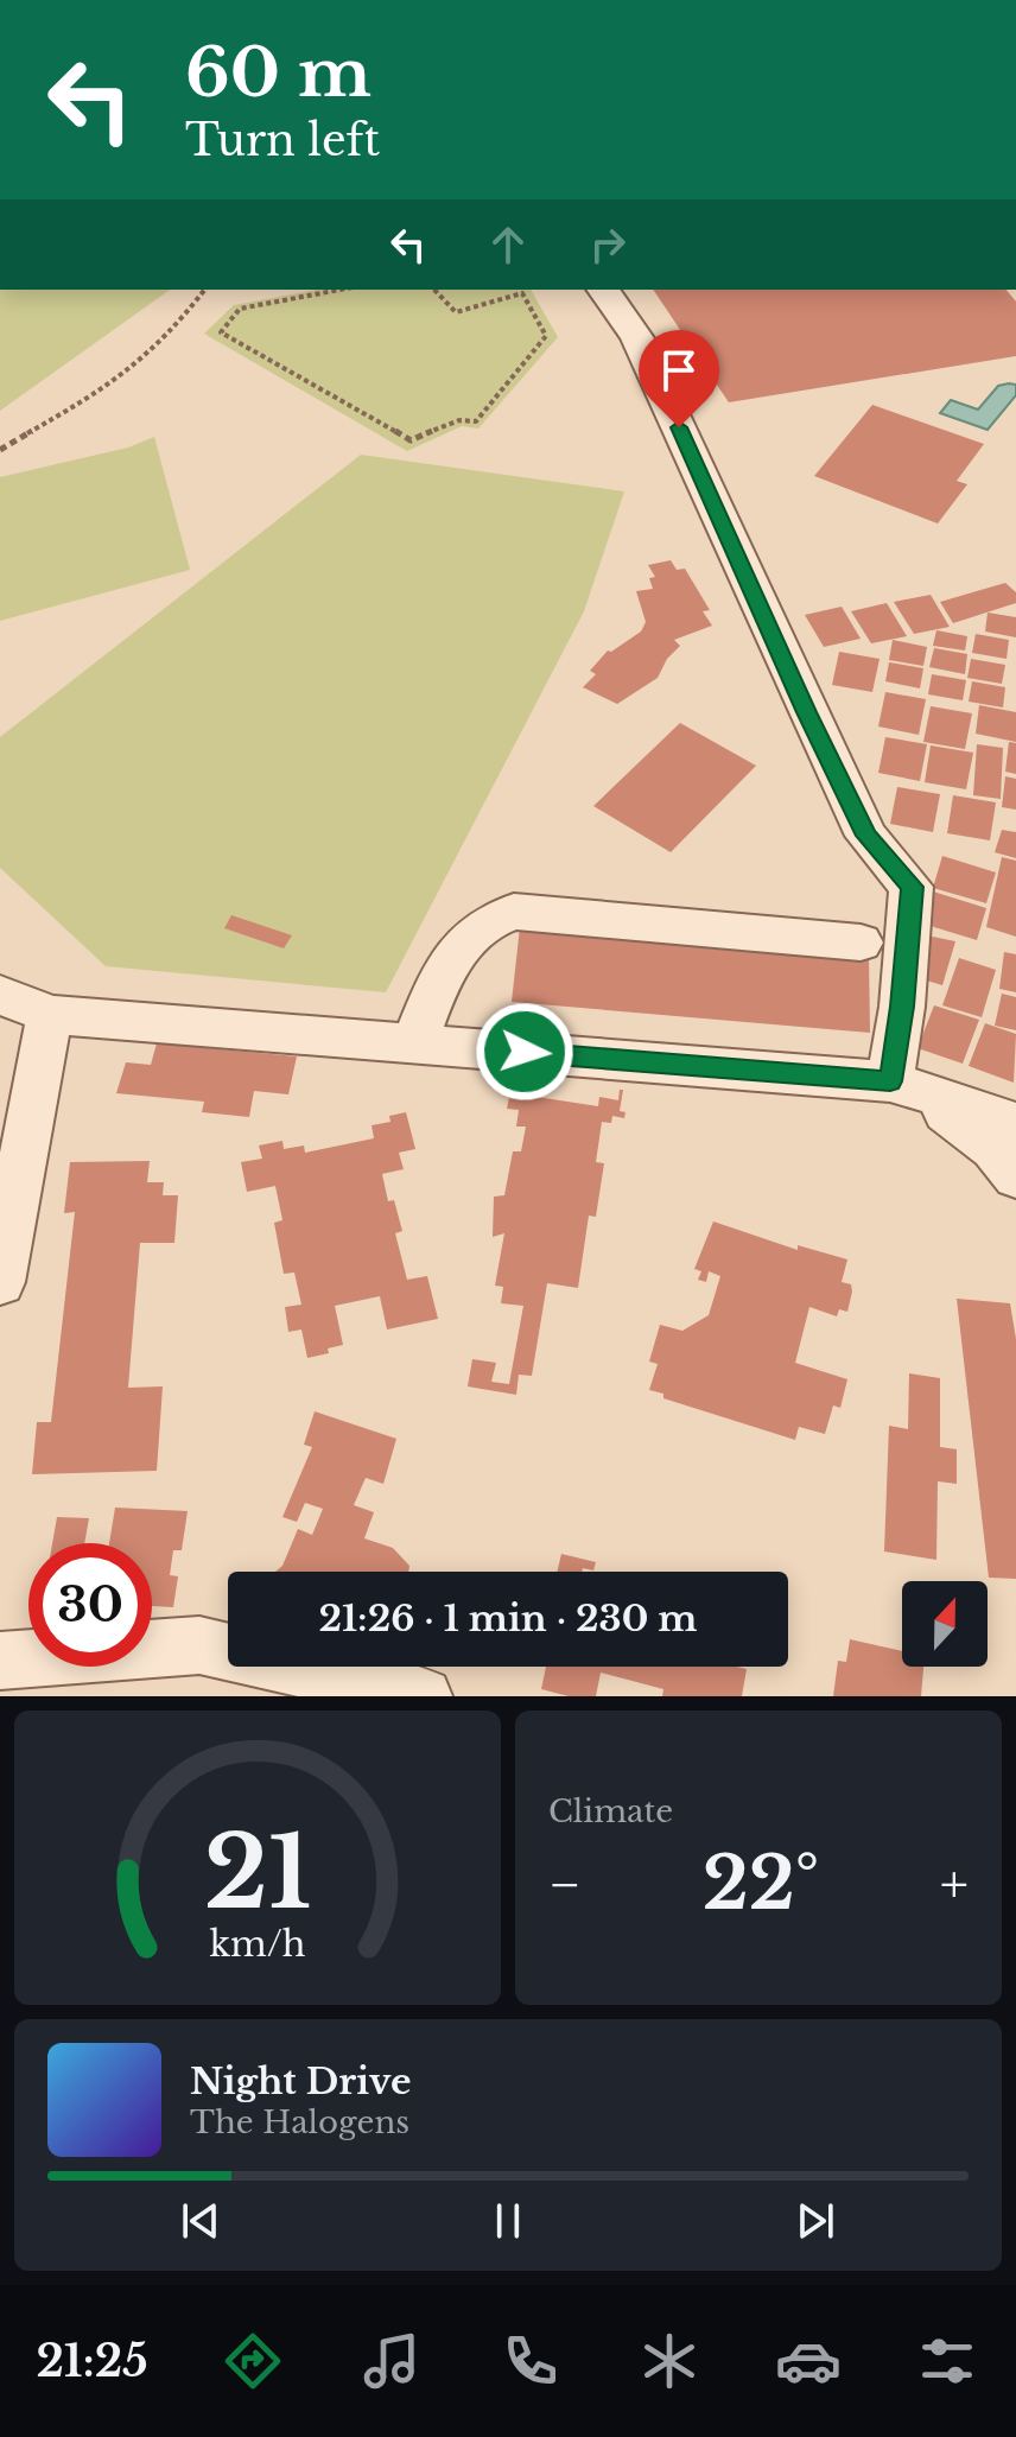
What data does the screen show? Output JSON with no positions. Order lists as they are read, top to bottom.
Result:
{
  "north": "top",
  "page": {
    "turn": ["60 m", "Turn left"],
    "limit": "30",
    "trip": "21:26 · 1 min · 230 m",
    "tile": "Climate",
    "heat": ["−", "22°", "+"],
    "song": ["Night Drive", "The Halogens"],
    "tabs": "21:25",
    "gauge": ["21", "km/h"]
  }
}
